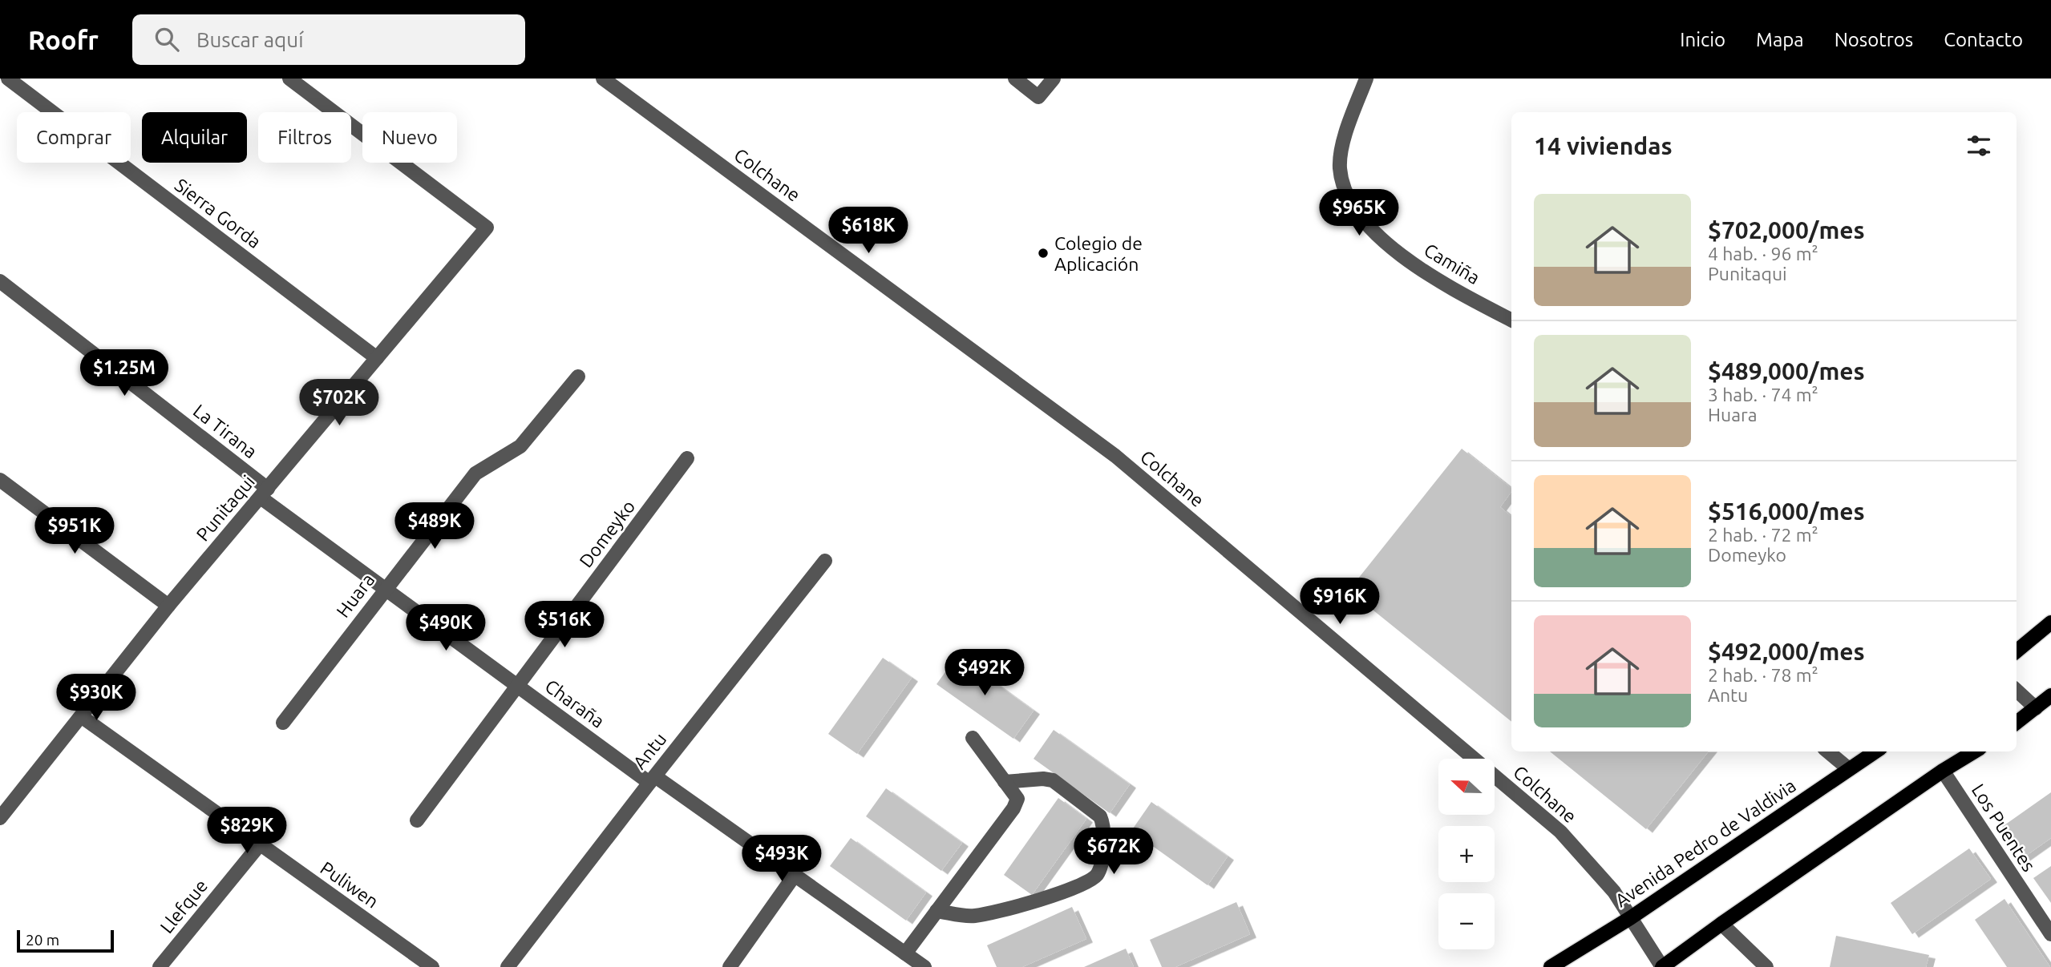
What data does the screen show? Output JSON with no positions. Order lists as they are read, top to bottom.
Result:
{
  "streets": {
    "main road": ["Avenida Pedro de Valdivia"],
    "street": [
      "Colchane",
      "Sierra Gorda",
      "Camiña",
      "La Tirana",
      "Punitaqui",
      "Domeyko",
      "Huara",
      "Charaña",
      "Antu",
      "Los Puentes",
      "Puliwen",
      "Llefque"
    ]
  },
  "crossings": [
    ["Colchane", "Avenida Pedro de Valdivia"],
    ["Sierra Gorda", "Punitaqui"],
    ["La Tirana", "Punitaqui"],
    ["La Tirana", "Charaña"],
    ["Punitaqui", "Charaña"],
    ["Punitaqui", "Puliwen"],
    ["Domeyko", "Charaña"],
    ["Huara", "Charaña"],
    ["Charaña", "Antu"],
    ["Puliwen", "Llefque"]
  ],
  "places": ["Colegio de Aplicación"],
  "scale_bar": "20 m",
  "north": "left",
  "page": {
    "header": "Roofr",
    "search": "Buscar aquí",
    "nav": [
      "Inicio",
      "Mapa",
      "Nosotros",
      "Contacto"
    ],
    "chip": [
      "Comprar",
      "Alquilar",
      "Filtros",
      "Nuevo"
    ],
    "heading": "14 viviendas",
    "list": [
      {
        "name": "$702,000/mes",
        "note": "4 hab. · 96 m² · Punitaqui"
      },
      {
        "name": "$489,000/mes",
        "note": "3 hab. · 74 m² · Huara"
      },
      {
        "name": "$516,000/mes",
        "note": "2 hab. · 72 m² · Domeyko"
      },
      {
        "name": "$492,000/mes",
        "note": "2 hab. · 78 m² · Antu"
      }
    ],
    "price": [
      "$965K",
      "$618K",
      "$1.25M",
      "$702K",
      "$489K",
      "$951K",
      "$916K",
      "$516K",
      "$490K",
      "$492K",
      "$930K",
      "$829K",
      "$672K",
      "$493K"
    ],
    "map_buttons": ["+", "−"],
    "scale": "20 m"
  }
}
